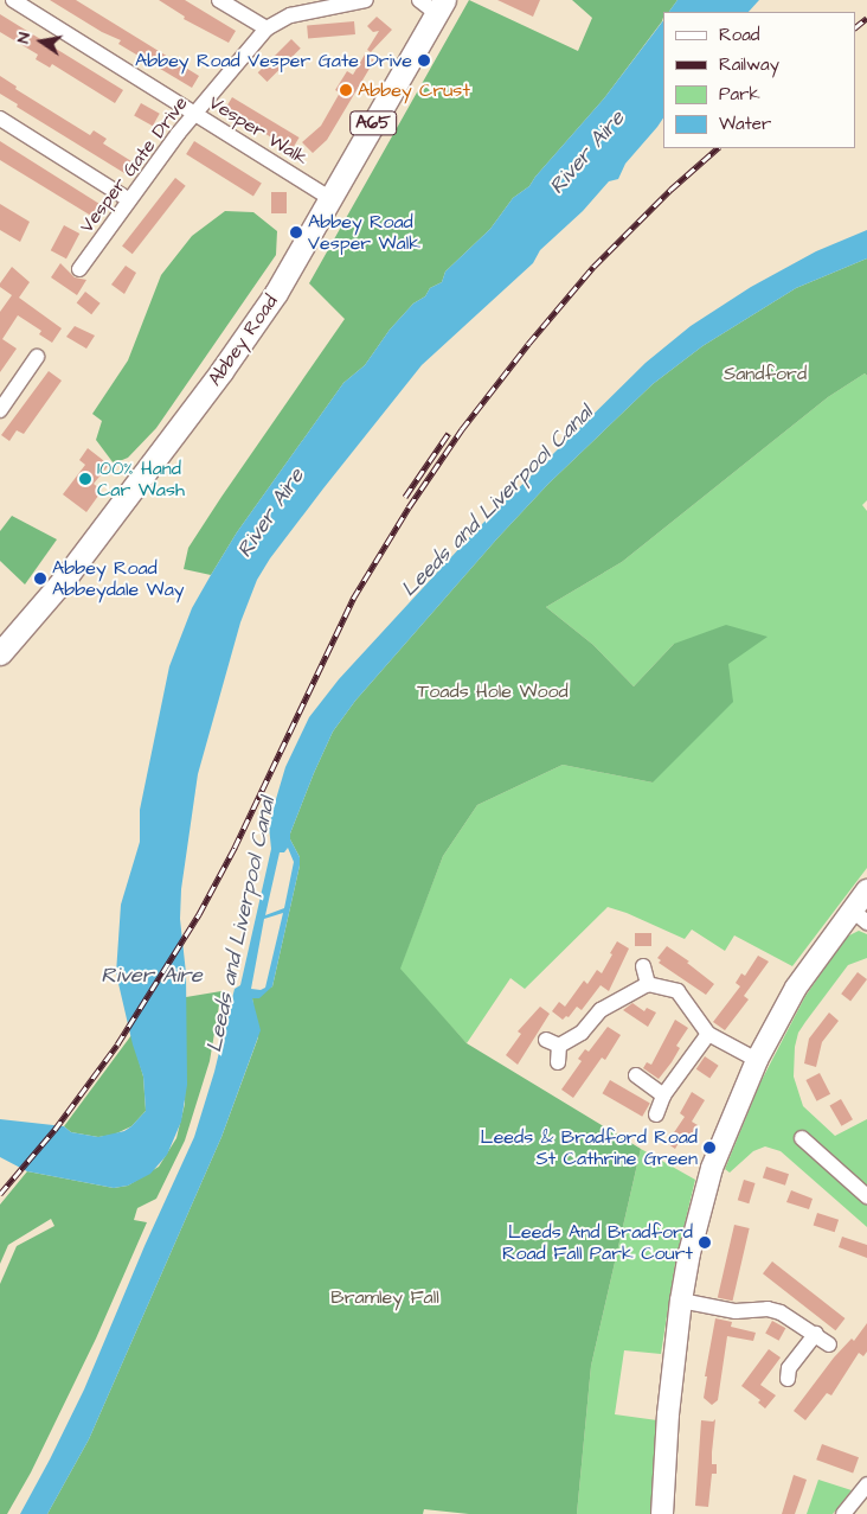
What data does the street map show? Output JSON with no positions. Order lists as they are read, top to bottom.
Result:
{
  "streets": {
    "main road": ["A65", "Abbey Road"],
    "street": ["Vesper Walk", "Vesper Gate Drive"]
  },
  "crossings": [
    ["Vesper Walk", "Vesper Gate Drive"],
    ["Vesper Walk", "Abbey Road"]
  ],
  "water": ["River Aire", "Leeds and Liverpool Canal"],
  "parks": ["Sandford", "Toads Hole Wood", "Bramley Fall"],
  "places": [
    "Abbey Road Vesper Gate Drive",
    "Abbey Crust",
    "Abbey Road Vesper Walk",
    "100% Hand Car Wash",
    "Abbey Road Abbeydale Way",
    "Leeds & Bradford Road St Cathrine Green",
    "Leeds And Bradford Road Fall Park Court"
  ],
  "legend": [
    "Road",
    "Railway",
    "Park",
    "Water"
  ],
  "north": "left"
}
